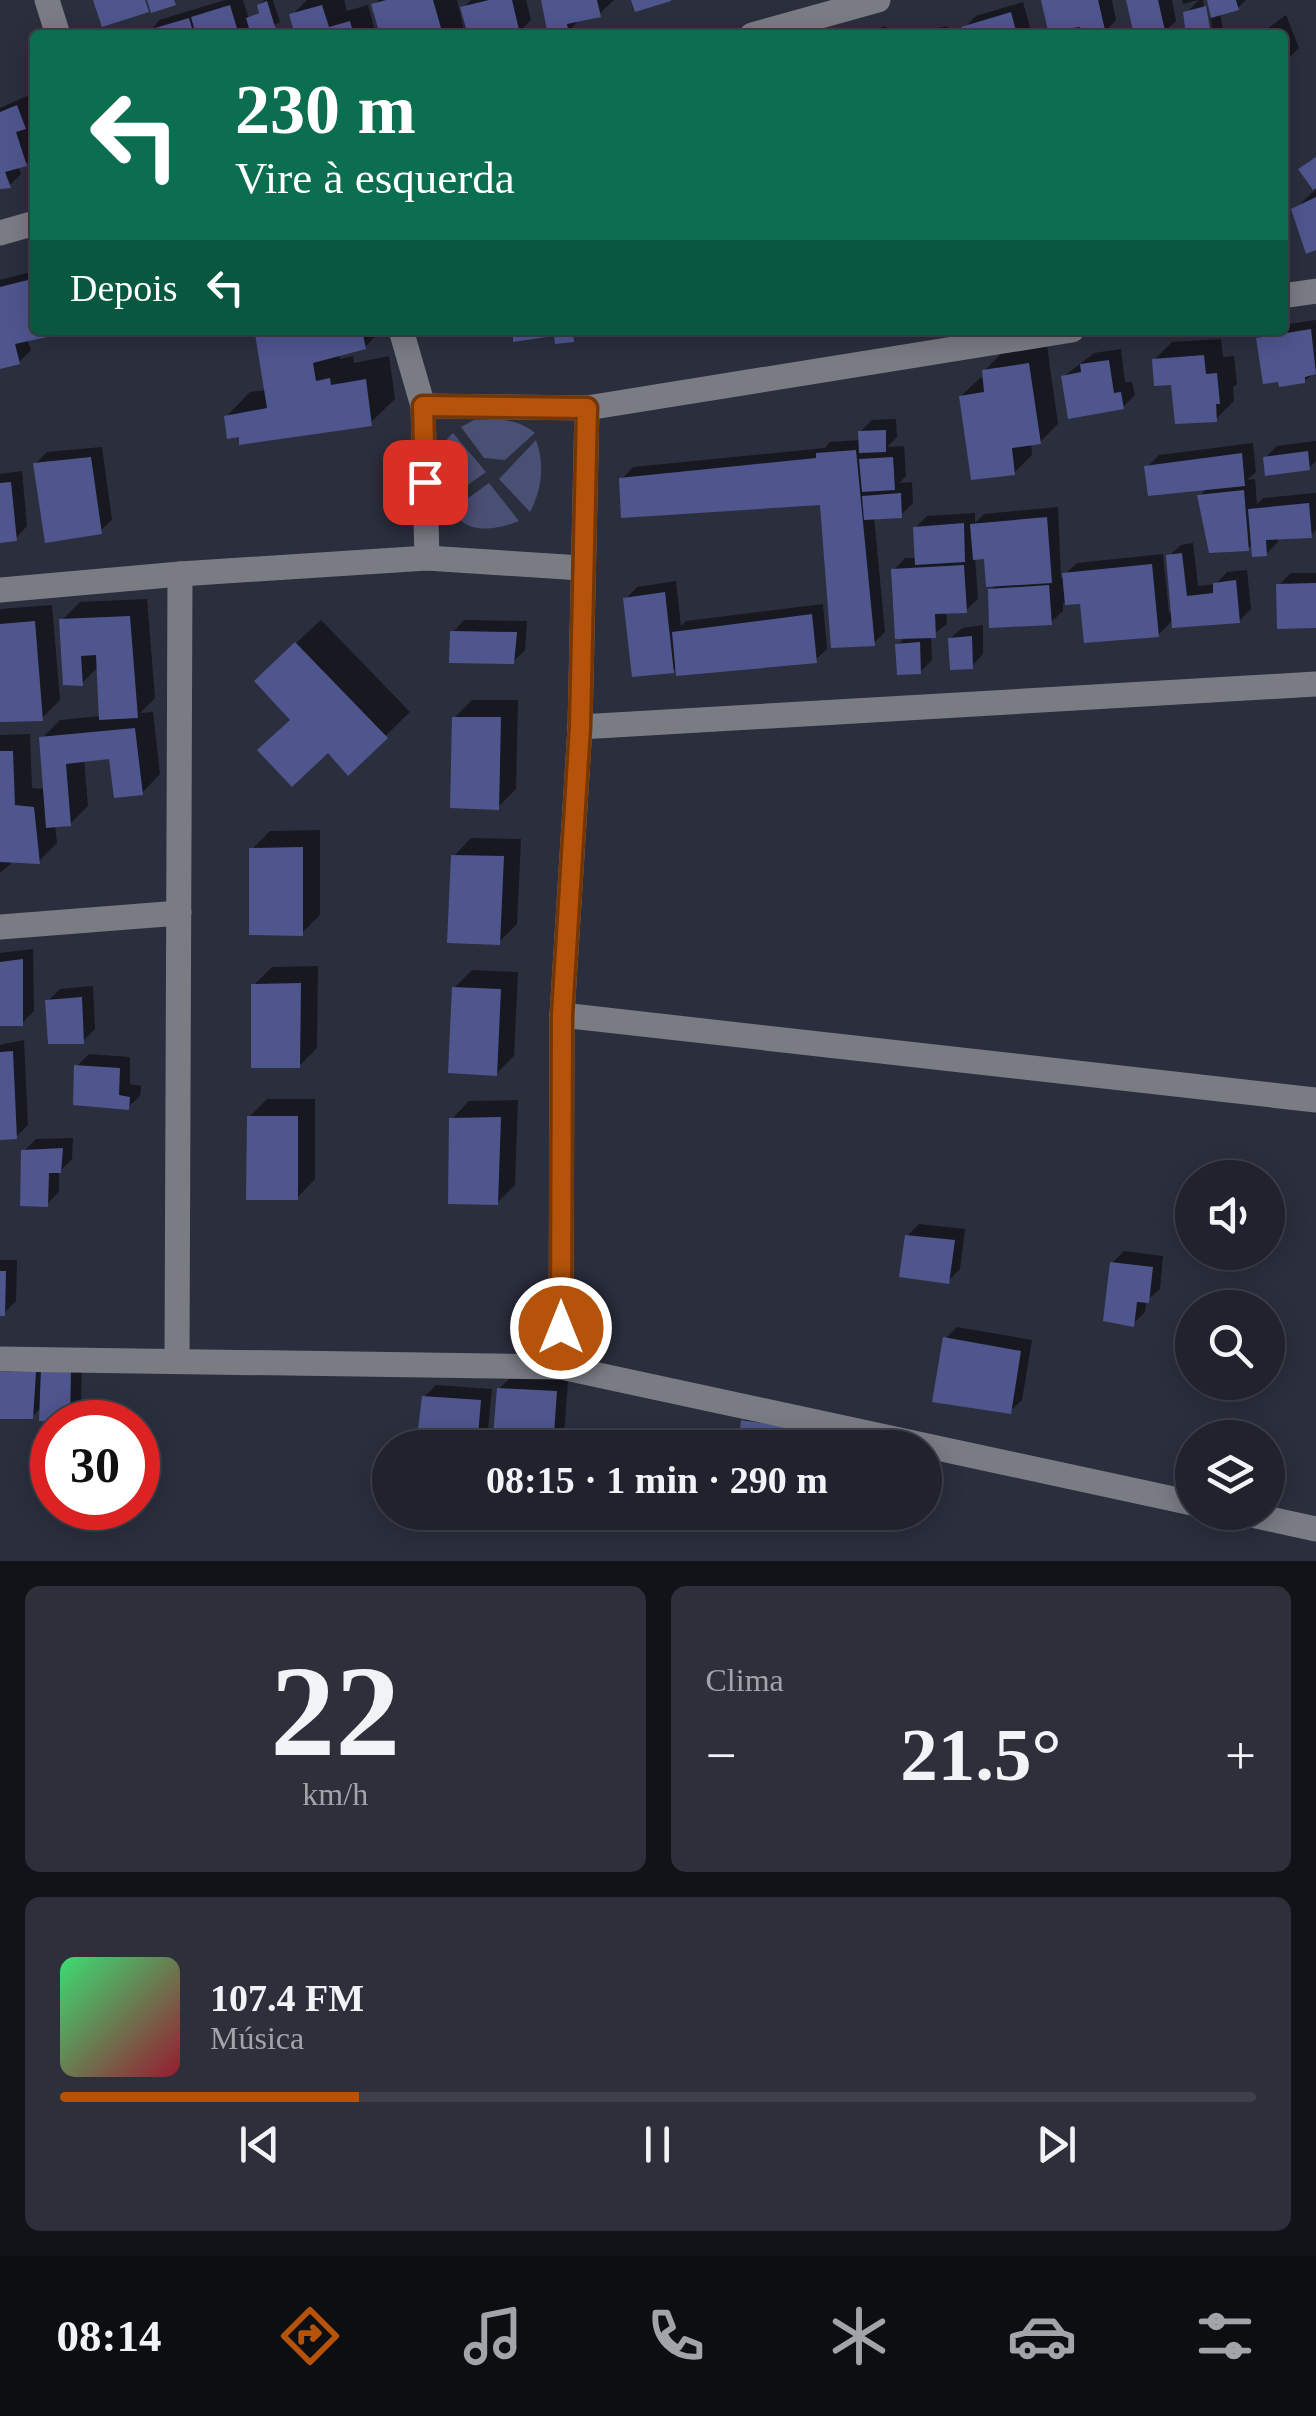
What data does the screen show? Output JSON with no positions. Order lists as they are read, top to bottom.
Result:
{
  "page": {
    "turn": ["230 m", "Vire à esquerda"],
    "then": "Depois",
    "limit": "30",
    "trip": "08:15 · 1 min · 290 m",
    "tile": [
      ["22", "km/h"],
      "Clima"
    ],
    "heat": ["−", "21.5°", "+"],
    "song": ["107.4 FM", "Música"],
    "tabs": "08:14"
  }
}
